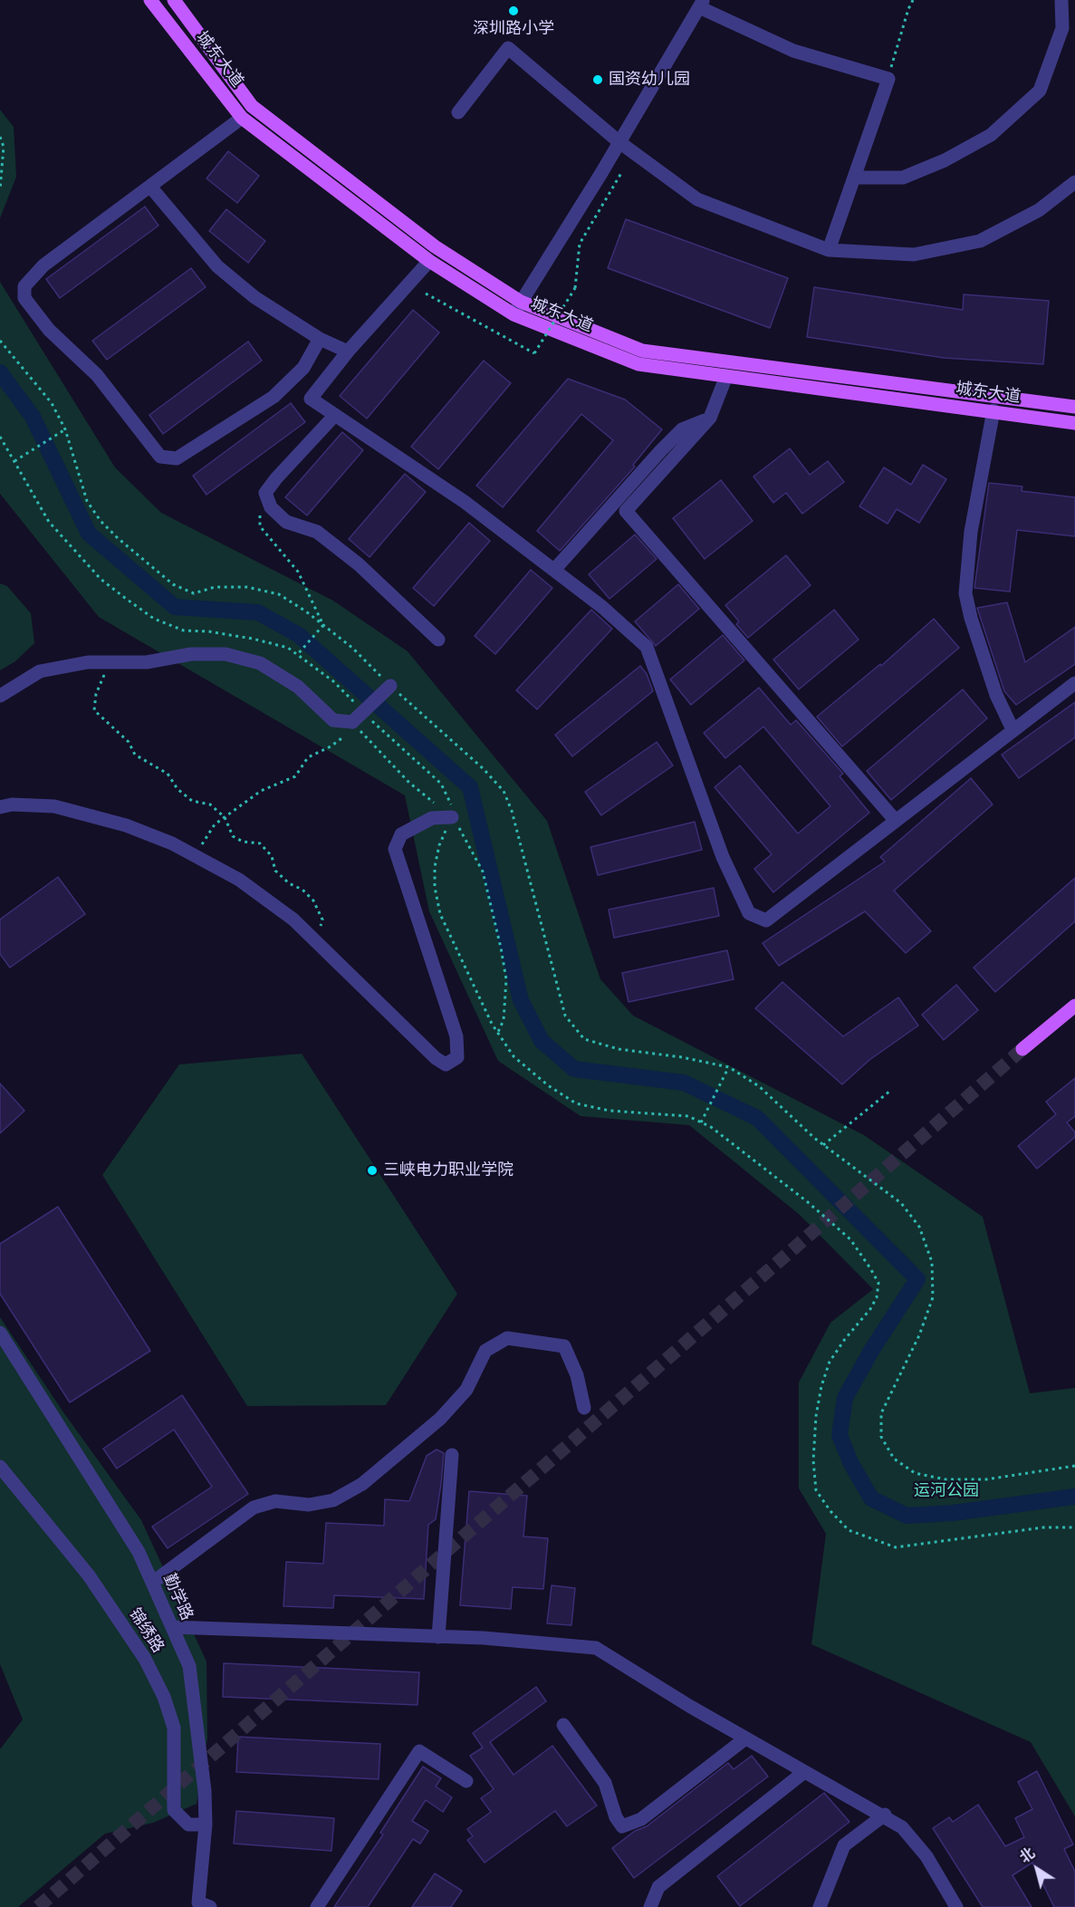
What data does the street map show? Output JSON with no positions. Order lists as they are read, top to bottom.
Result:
{
  "streets": {
    "main road": ["城东大道"],
    "street": ["勤学路", "锦绣路"]
  },
  "crossings": [
    ["勤学路", "锦绣路"]
  ],
  "parks": ["运河公园"],
  "places": ["深圳路小学", "国资幼儿园", "三峡电力职业学院"],
  "north": "top left"
}
